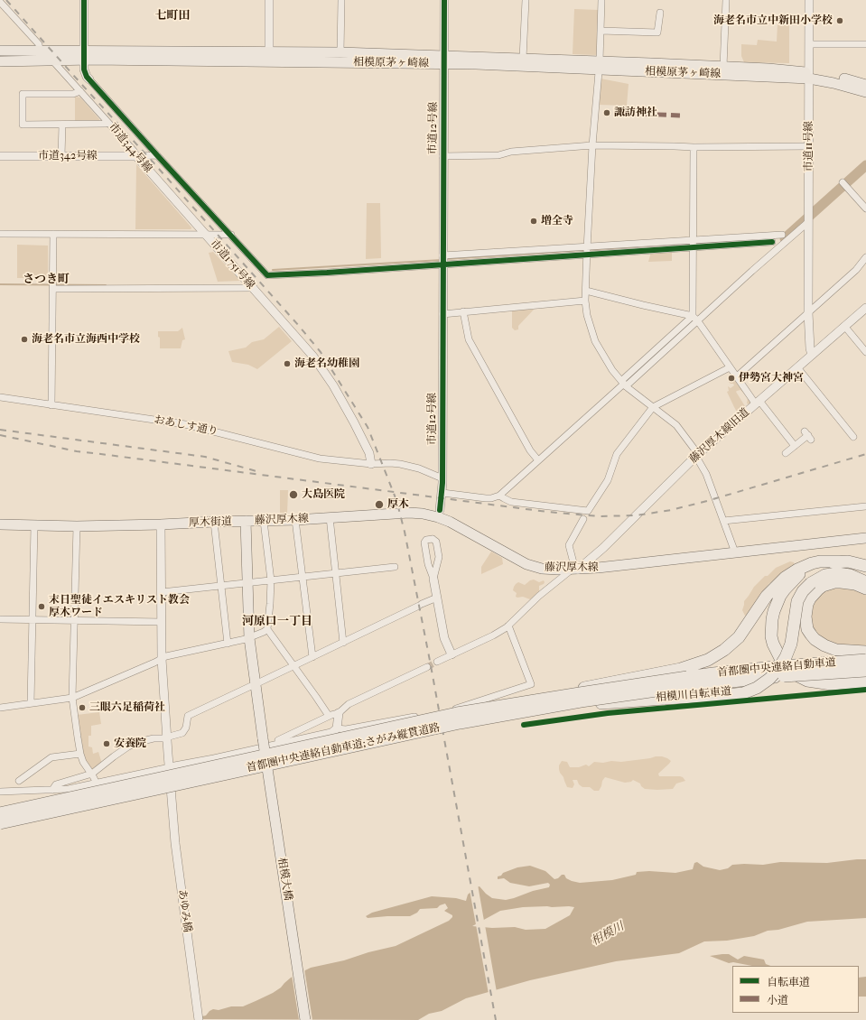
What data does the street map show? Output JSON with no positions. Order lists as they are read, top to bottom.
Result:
{
  "streets": {
    "highway": ["首都圏中央連絡自動車道", "首都圏中央連絡自動車道;さがみ縦貫道路"],
    "main road": [
      "相模原茅ヶ崎線",
      "藤沢厚木線",
      "厚木街道",
      "相模大橋"
    ],
    "street": [
      "市道12号線",
      "市道11号線",
      "市道344号線",
      "市道342号線",
      "市道1751号線",
      "おあしす通り",
      "藤沢厚木線旧道",
      "あゆみ橋"
    ],
    "cycle path": ["相模川自転車道"]
  },
  "crossings": [
    ["相模原茅ヶ崎線", "市道12号線"],
    ["相模原茅ヶ崎線", "市道11号線"],
    ["相模原茅ヶ崎線", "市道344号線"],
    ["市道12号線", "おあしす通り"],
    ["市道11号線", "藤沢厚木線旧道"],
    ["市道344号線", "市道342号線"],
    ["市道344号線", "市道1751号線"],
    ["市道1751号線", "おあしす通り"],
    ["藤沢厚木線旧道", "藤沢厚木線"],
    ["藤沢厚木線", "厚木街道"],
    ["厚木街道", "相模大橋"],
    ["厚木街道", "あゆみ橋"],
    ["首都圏中央連絡自動車道", "首都圏中央連絡自動車道;さがみ縦貫道路"]
  ],
  "districts": ["七町田", "さつき町", "河原口一丁目"],
  "water": ["相模川"],
  "places": [
    "海老名市立中新田小学校",
    "諏訪神社",
    "増全寺",
    "海老名市立海西中学校",
    "海老名幼稚園",
    "伊勢宮大神宮",
    "大島医院",
    "厚木",
    "末日聖徒イエスキリスト教会 厚木ワード",
    "三眼六足稲荷社",
    "安養院"
  ],
  "legend": ["自転車道", "小道"]
}
